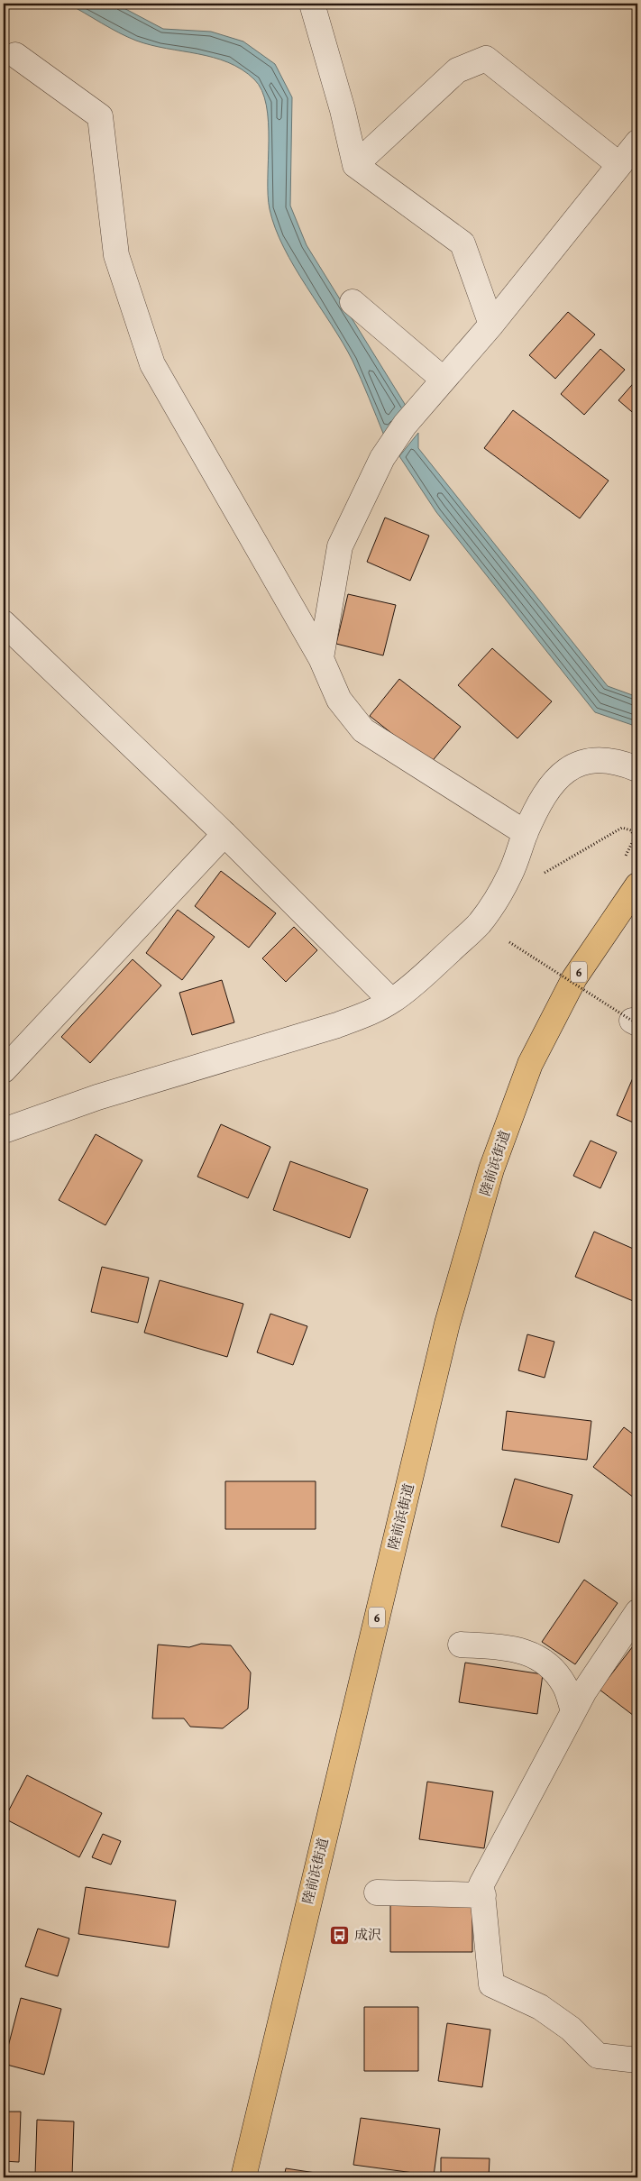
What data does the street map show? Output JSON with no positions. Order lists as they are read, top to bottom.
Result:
{
  "streets": {
    "highway": ["6", "陸前浜街道"]
  },
  "places": {
    "bus stop": ["成沢"]
  }
}
